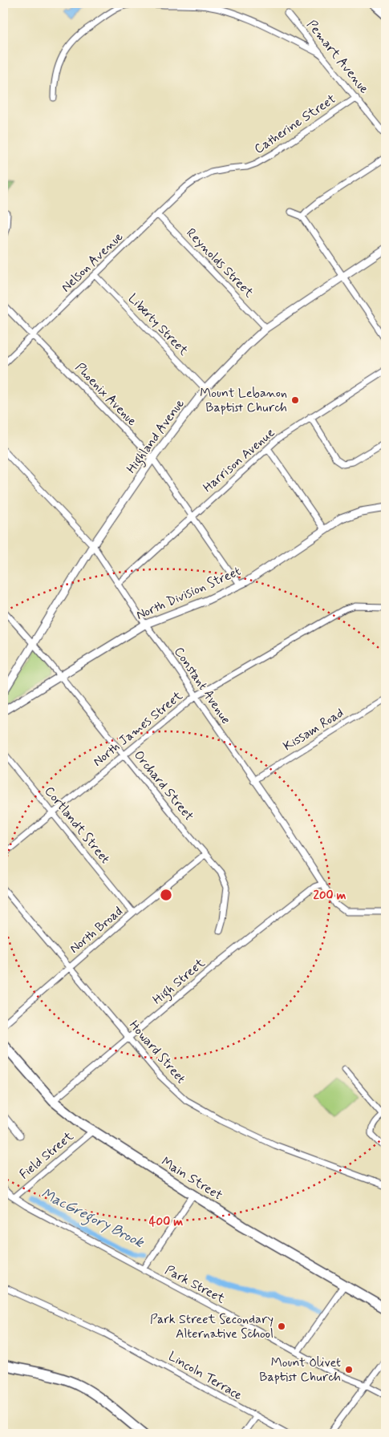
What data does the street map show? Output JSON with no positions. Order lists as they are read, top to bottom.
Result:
{
  "streets": {
    "main road": ["Main Street"],
    "street": [
      "Pemart Avenue",
      "Catherine Street",
      "Nelson Avenue",
      "Reynolds Street",
      "Liberty Street",
      "Phoenix Avenue",
      "Highland Avenue",
      "Harrison Avenue",
      "North Division Street",
      "Constant Avenue",
      "North James Street",
      "Kissam Road",
      "Orchard Street",
      "Cortlandt Street",
      "North Broad",
      "High Street",
      "Howard Street",
      "Field Street",
      "Park Street",
      "Lincoln Terrace"
    ]
  },
  "crossings": [
    ["Pemart Avenue", "Catherine Street"],
    ["Catherine Street", "Nelson Avenue"],
    ["Nelson Avenue", "Reynolds Street"],
    ["Nelson Avenue", "Liberty Street"],
    ["Nelson Avenue", "Phoenix Avenue"],
    ["Reynolds Street", "Highland Avenue"],
    ["Liberty Street", "Highland Avenue"],
    ["Phoenix Avenue", "Highland Avenue"],
    ["Phoenix Avenue", "Harrison Avenue"],
    ["Phoenix Avenue", "North Division Street"],
    ["Highland Avenue", "Constant Avenue"],
    ["Highland Avenue", "Orchard Street"],
    ["Harrison Avenue", "Constant Avenue"],
    ["North Division Street", "Constant Avenue"],
    ["North Division Street", "Orchard Street"],
    ["Constant Avenue", "North James Street"],
    ["Constant Avenue", "Kissam Road"],
    ["Constant Avenue", "High Street"],
    ["North James Street", "Orchard Street"],
    ["North James Street", "Cortlandt Street"],
    ["Orchard Street", "North Broad"],
    ["Cortlandt Street", "North Broad"],
    ["North Broad", "Howard Street"],
    ["High Street", "Howard Street"],
    ["High Street", "Main Street"],
    ["Field Street", "Main Street"],
    ["Field Street", "Park Street"]
  ],
  "water": ["MacGregory Brook"],
  "places": ["Mount Lebanon Baptist Church", "Park Street Secondary Alternative School", "Mount Olivet Baptist Church"],
  "rings": ["200 m", "400 m"]
}
